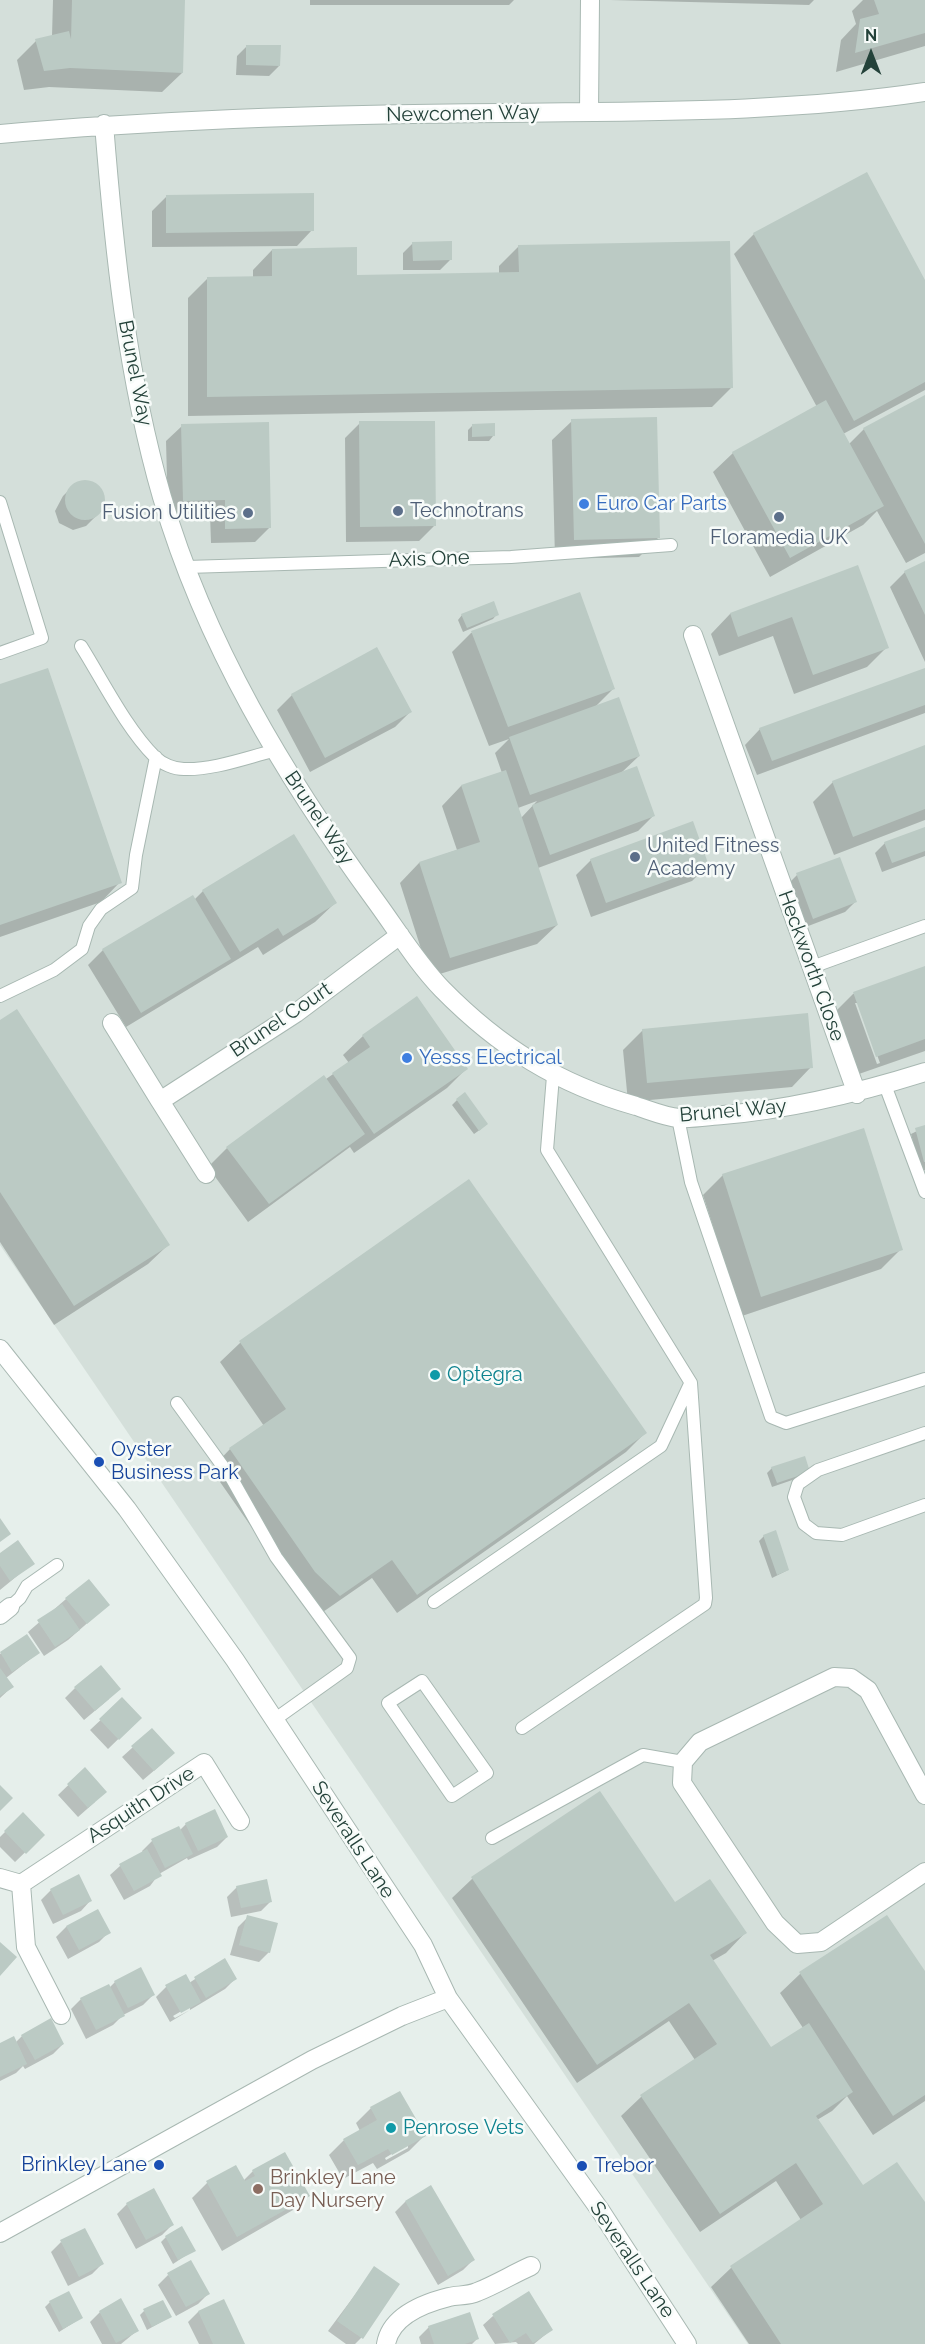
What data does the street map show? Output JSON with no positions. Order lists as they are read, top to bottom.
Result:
{
  "streets": {
    "street": [
      "Newcomen Way",
      "Brunel Way",
      "Heckworth Close",
      "Brunel Court",
      "Asquith Drive",
      "Severalls Lane"
    ],
    "lane": ["Axis One"]
  },
  "crossings": [
    ["Newcomen Way", "Brunel Way"],
    ["Brunel Way", "Axis One"],
    ["Brunel Way", "Heckworth Close"],
    ["Brunel Way", "Brunel Court"]
  ],
  "places": [
    "Euro Car Parts",
    "Technotrans",
    "Fusion Utilities",
    "Floramedia UK",
    "United Fitness Academy",
    "Yesss Electrical",
    "Optegra",
    "Oyster Business Park",
    "Penrose Vets",
    "Brinkley Lane",
    "Trebor",
    "Brinkley Lane Day Nursery"
  ],
  "north": "top"
}
